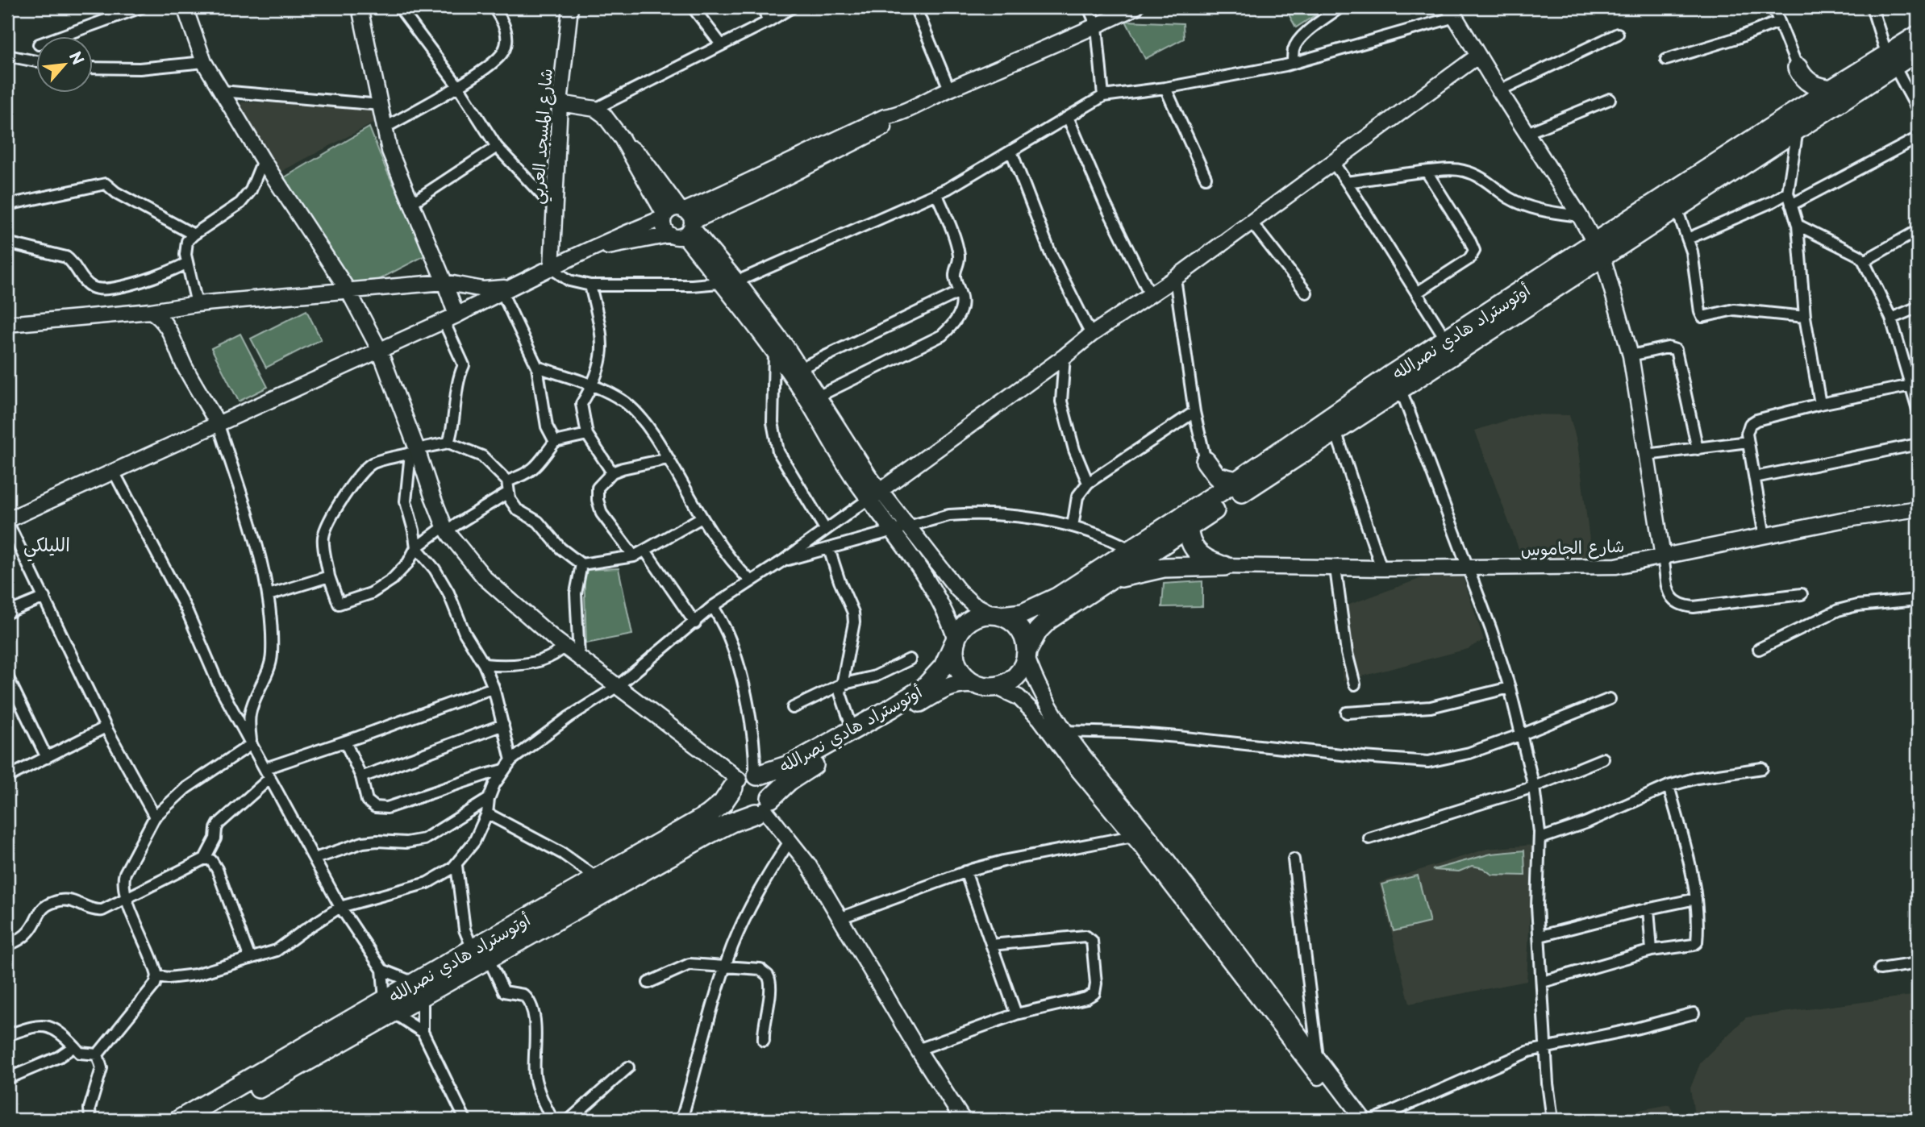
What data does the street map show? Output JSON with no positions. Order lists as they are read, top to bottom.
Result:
{
  "streets": {
    "highway": ["أوتوستراد هادي نصرالله"],
    "street": ["شارع المسجد العربي", "شارع الجاموس"]
  },
  "districts": ["الليلكي"],
  "north": "top right"
}
